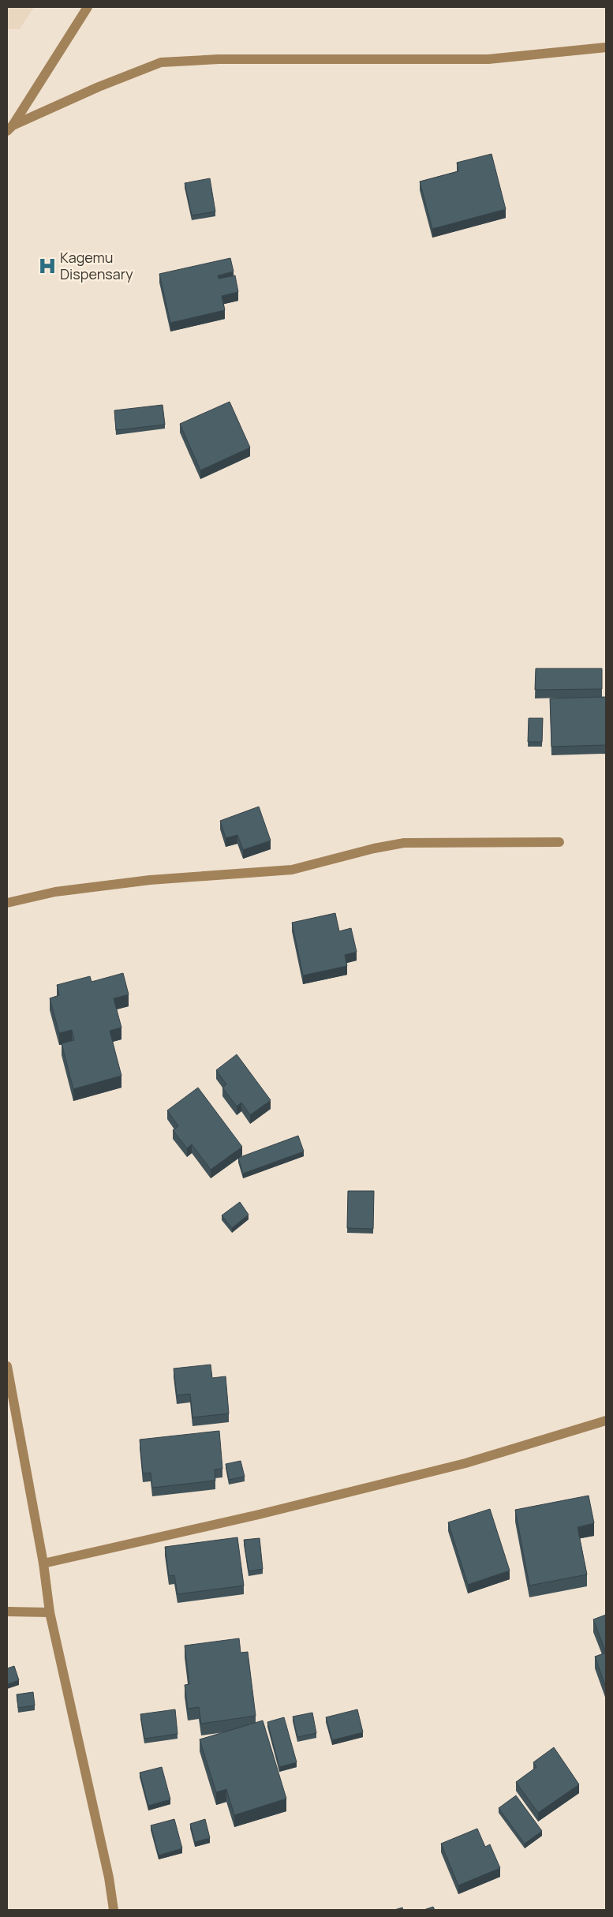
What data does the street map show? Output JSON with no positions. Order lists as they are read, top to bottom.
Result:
{
  "places": {
    "hospital": ["Kagemu Dispensary"]
  }
}
